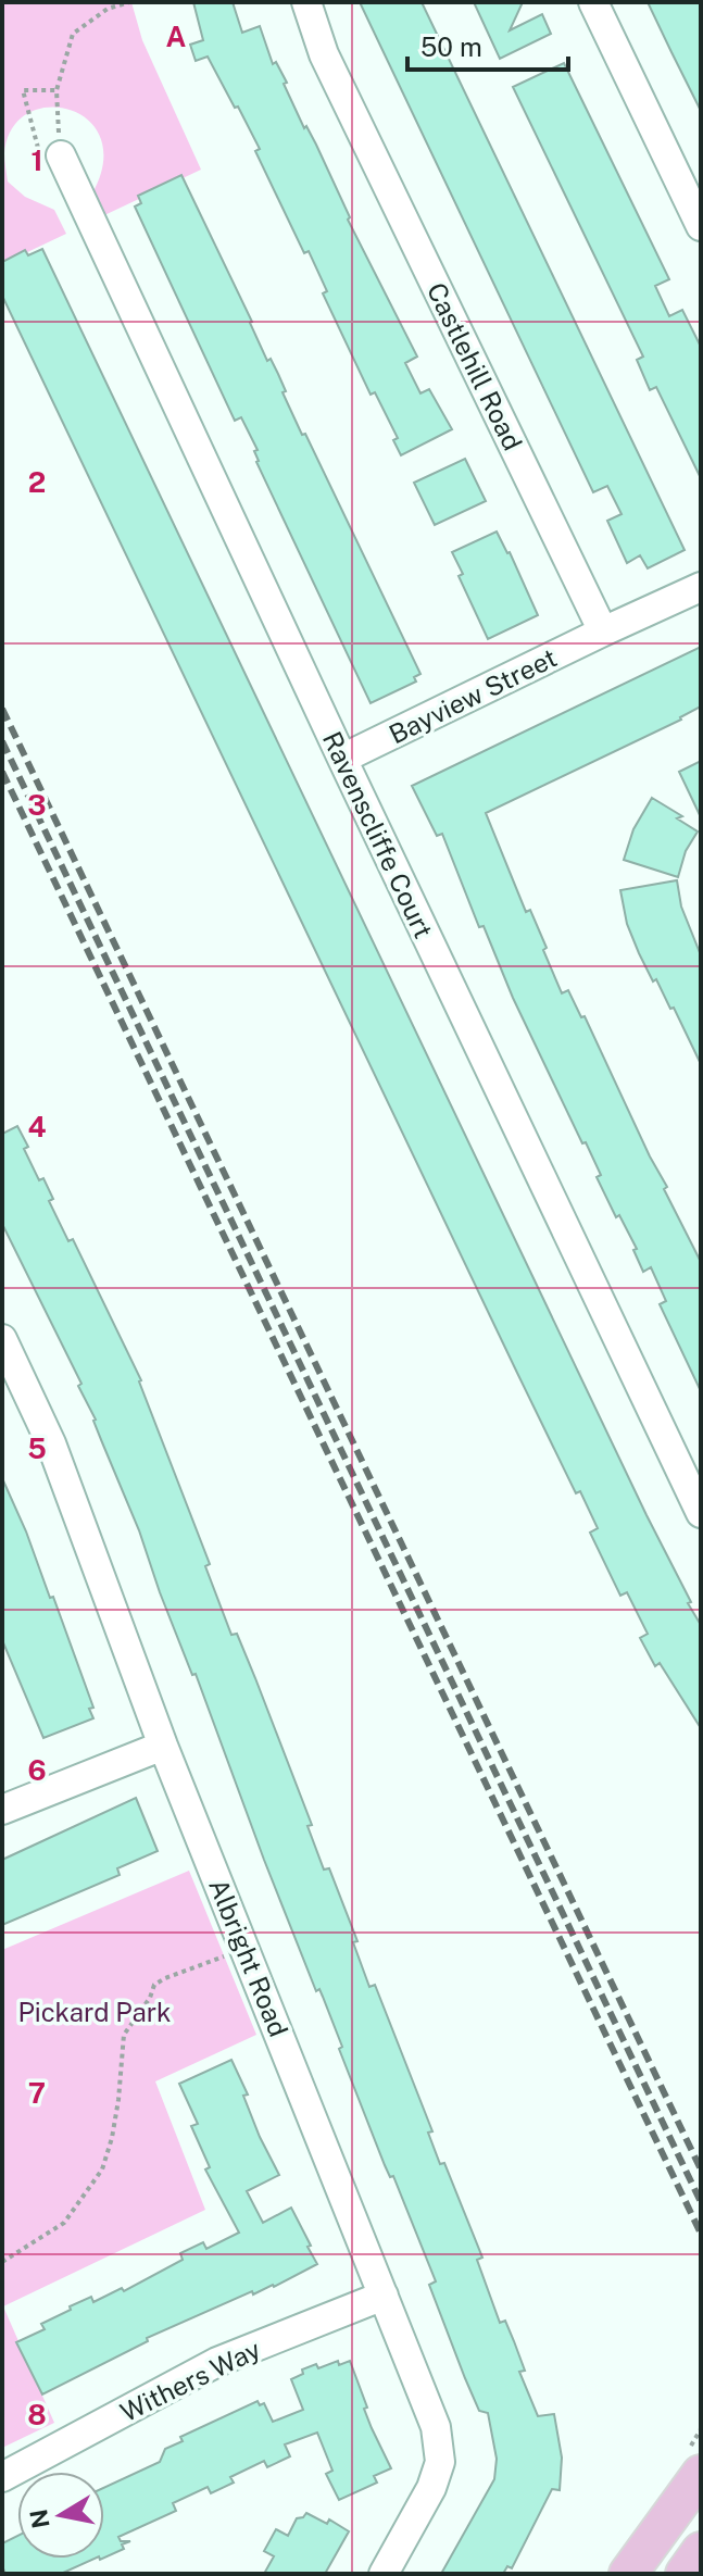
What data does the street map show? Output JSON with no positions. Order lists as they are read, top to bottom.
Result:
{
  "streets": {
    "street": [
      "Castlehill Road",
      "Bayview Street",
      "Ravenscliffe Court",
      "Albright Road",
      "Withers Way"
    ]
  },
  "crossings": [
    ["Castlehill Road", "Bayview Street"],
    ["Bayview Street", "Ravenscliffe Court"],
    ["Albright Road", "Withers Way"]
  ],
  "parks": ["Pickard Park"],
  "scale_bar": "50 m",
  "north": "left",
  "grid": {
    "columns": ["A"],
    "rows": [
      "1",
      "2",
      "3",
      "4",
      "5",
      "6",
      "7",
      "8"
    ]
  }
}
